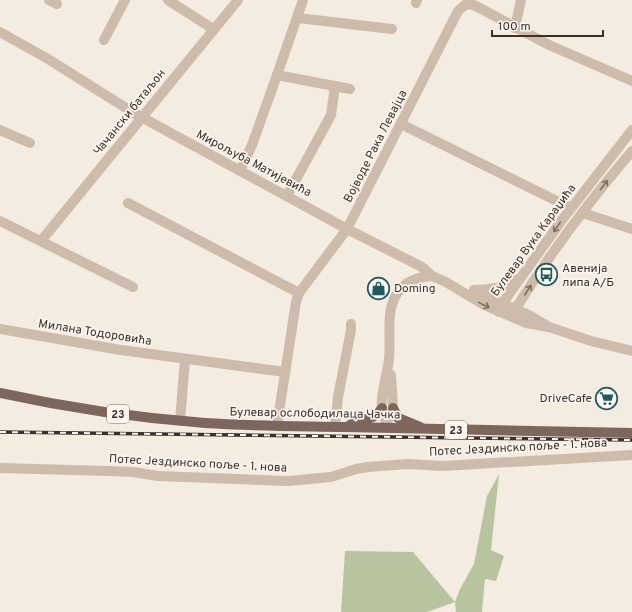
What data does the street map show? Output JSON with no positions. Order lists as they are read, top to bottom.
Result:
{
  "streets": {
    "main road": ["Булевар ослободилаца Чачка", "23"],
    "street": [
      "Чачански батаљон",
      "Војводе Рака Левајца",
      "Мирољуба Матијевића",
      "Булевар Вука Караџића",
      "Милана Тодоровића",
      "Потес Јездинско поље - 1. нова"
    ]
  },
  "crossings": [
    ["Чачански батаљон", "Мирољуба Матијевића"],
    ["Војводе Рака Левајца", "Мирољуба Матијевића"],
    ["Војводе Рака Левајца", "Милана Тодоровића"],
    ["Војводе Рака Левајца", "Булевар ослободилаца Чачка"],
    ["Мирољуба Матијевића", "Булевар Вука Караџића"]
  ],
  "places": {
    "bus stop": ["Авенија липа А/Б"],
    "shop": ["Doming"],
    "supermarket": ["DriveCafe"]
  },
  "scale_bar": "100 m"
}
